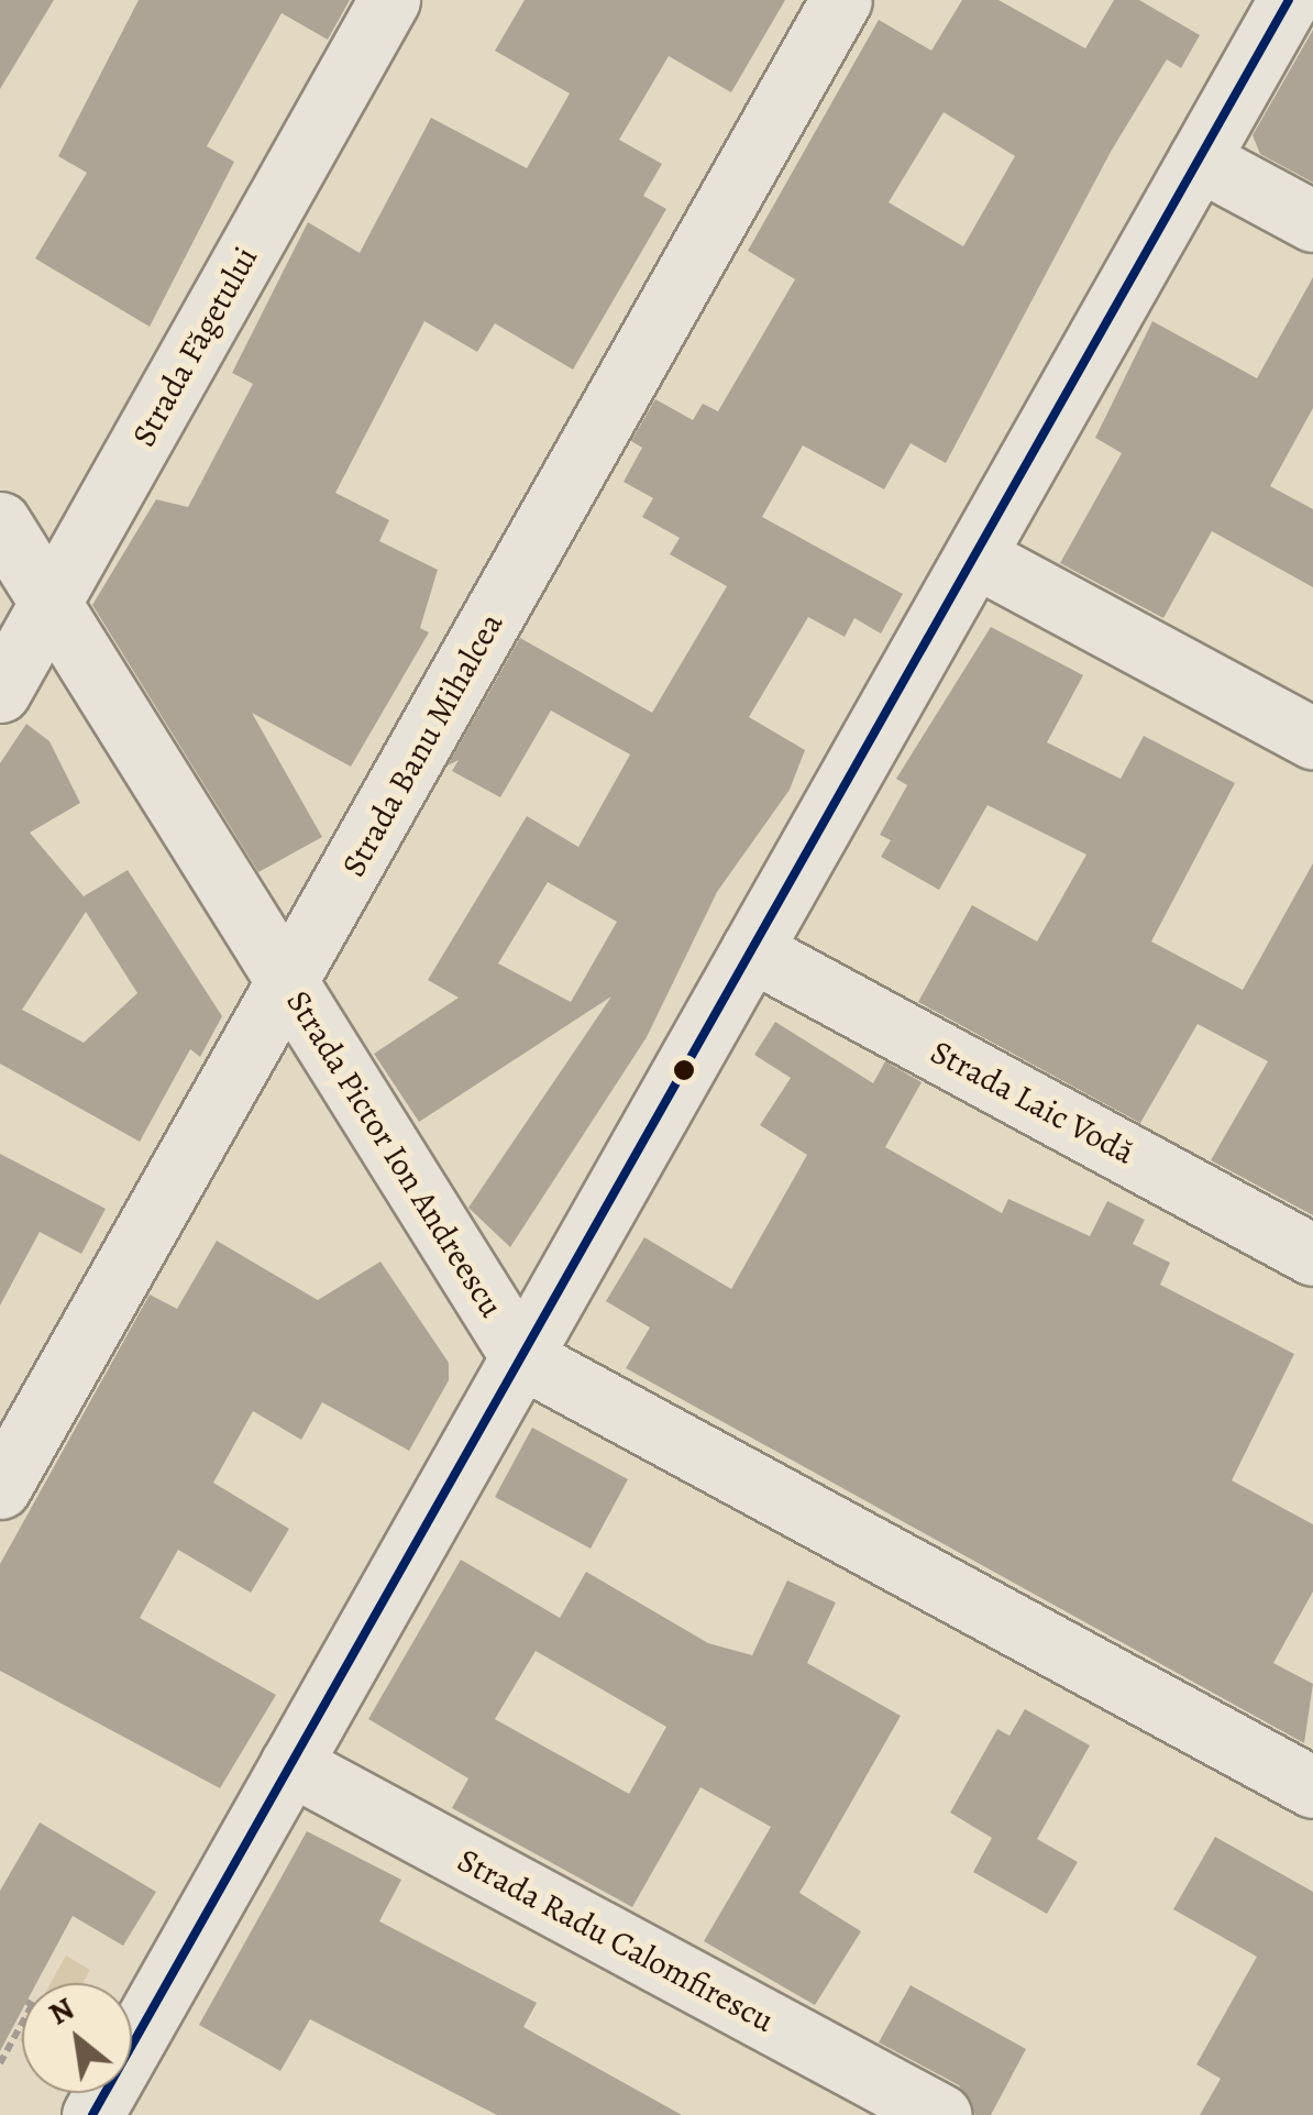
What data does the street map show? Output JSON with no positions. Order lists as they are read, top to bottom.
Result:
{
  "streets": {
    "street": [
      "Strada Făgetului",
      "Strada Banu Mihalcea",
      "Strada Laic Vodă",
      "Strada Pictor Ion Andreescu",
      "Strada Radu Calomfirescu"
    ]
  },
  "crossings": [
    ["Strada Făgetului", "Strada Pictor Ion Andreescu"],
    ["Strada Banu Mihalcea", "Strada Pictor Ion Andreescu"]
  ],
  "north": "top left"
}
